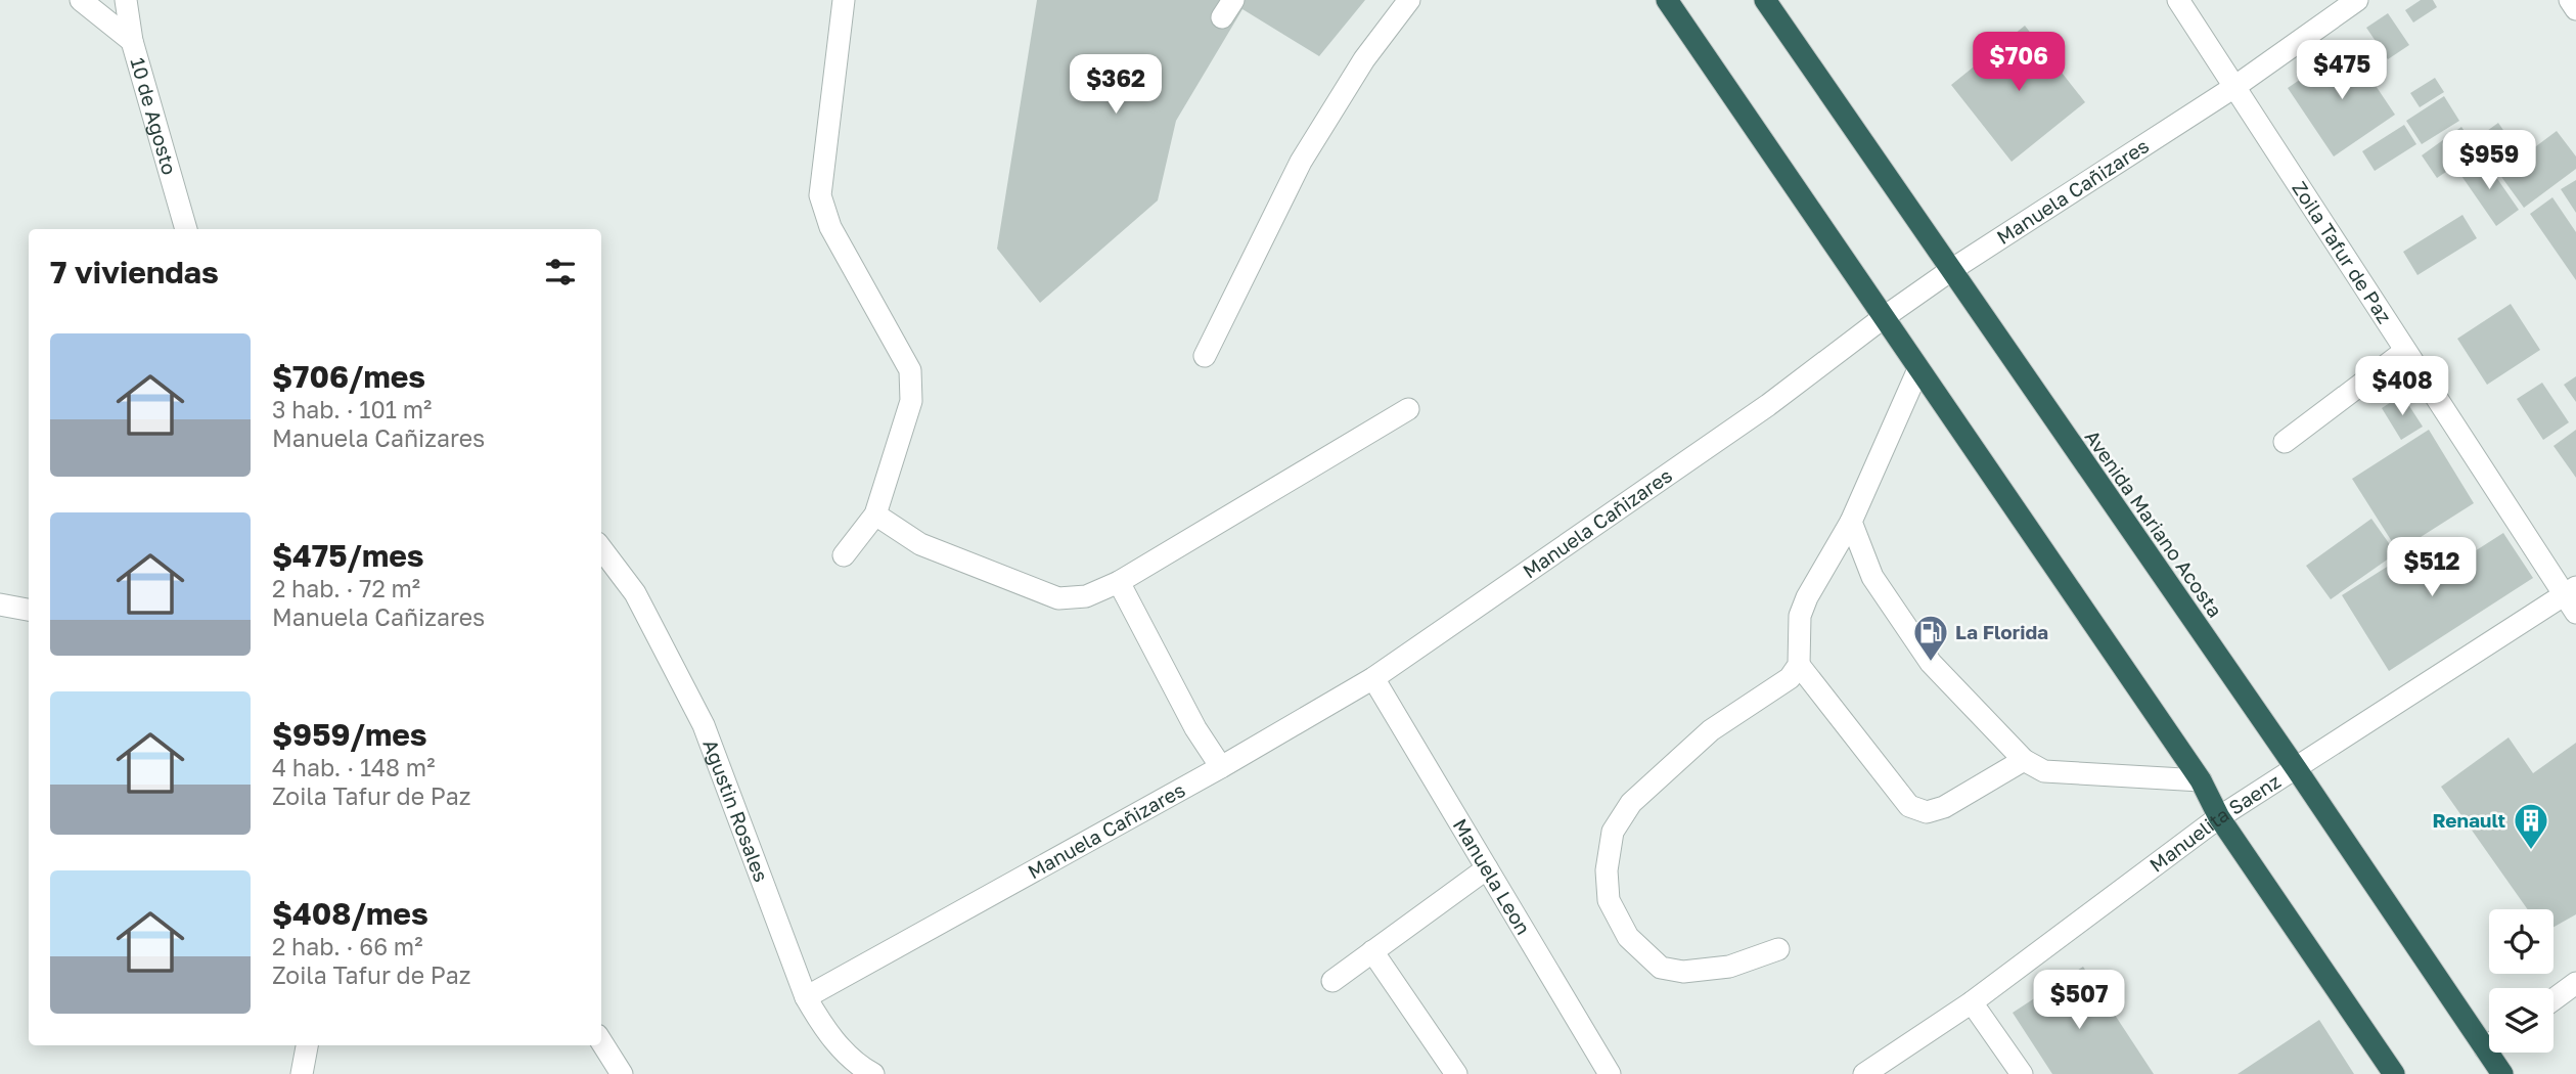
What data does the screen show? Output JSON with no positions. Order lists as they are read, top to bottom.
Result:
{
  "streets": {
    "highway": ["Avenida Mariano Acosta"],
    "street": [
      "10 de Agosto",
      "Manuela Cañizares",
      "Zoila Tafur de Paz",
      "Agustin Rosales",
      "Manuelita Saenz",
      "Manuela Leon"
    ]
  },
  "crossings": [
    ["Manuela Cañizares", "Zoila Tafur de Paz"],
    ["Manuela Cañizares", "Avenida Mariano Acosta"],
    ["Manuela Cañizares", "Agustin Rosales"],
    ["Manuela Cañizares", "Manuela Leon"],
    ["Zoila Tafur de Paz", "Manuelita Saenz"],
    ["Avenida Mariano Acosta", "Manuelita Saenz"]
  ],
  "places": {
    "fuel station": ["La Florida"],
    "building": ["Renault"]
  },
  "page": {
    "price": [
      "$706",
      "$475",
      "$362",
      "$959",
      "$408",
      "$512",
      "$507"
    ],
    "heading": "7 viviendas",
    "list": [
      {
        "name": "$706/mes",
        "note": "3 hab. · 101 m² · Manuela Cañizares"
      },
      {
        "name": "$475/mes",
        "note": "2 hab. · 72 m² · Manuela Cañizares"
      },
      {
        "name": "$959/mes",
        "note": "4 hab. · 148 m² · Zoila Tafur de Paz"
      },
      {
        "name": "$408/mes",
        "note": "2 hab. · 66 m² · Zoila Tafur de Paz"
      }
    ]
  }
}
